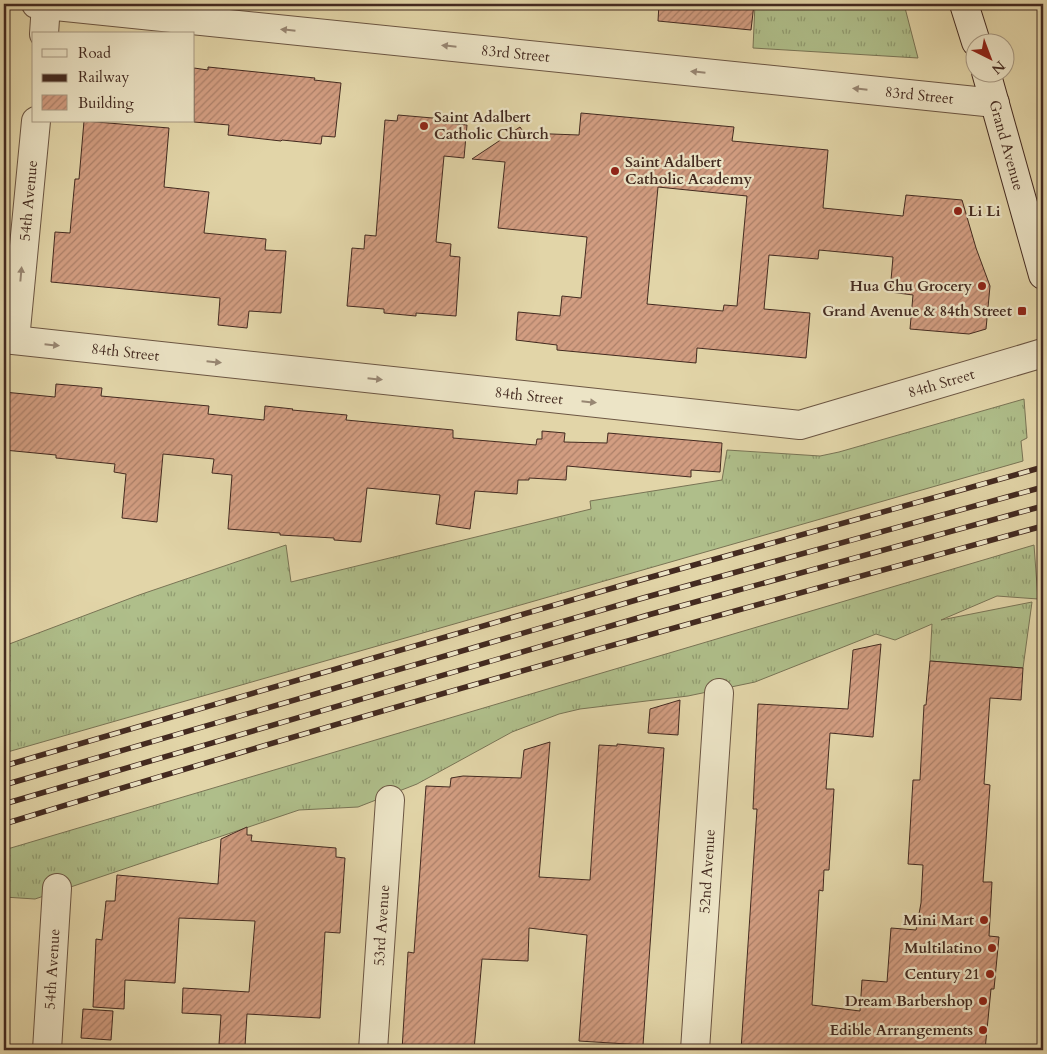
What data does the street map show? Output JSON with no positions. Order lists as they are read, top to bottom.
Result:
{
  "streets": {
    "street": [
      "83rd Street",
      "Grand Avenue",
      "54th Avenue",
      "84th Street",
      "52nd Avenue",
      "53rd Avenue"
    ]
  },
  "crossings": [
    ["83rd Street", "Grand Avenue"],
    ["54th Avenue", "84th Street"]
  ],
  "one_way": ["83rd Street", "54th Avenue", "84th Street"],
  "places": {
    "other": [
      "Saint Adalbert Catholic Church",
      "Saint Adalbert Catholic Academy",
      "Li Li",
      "Hua Chu Grocery",
      "Mini Mart",
      "Multilatino",
      "Century 21",
      "Dream Barbershop",
      "Edible Arrangements"
    ],
    "transit": ["Grand Avenue & 84th Street"]
  },
  "legend": ["Road", "Railway", "Building"],
  "north": "bottom right"
}
